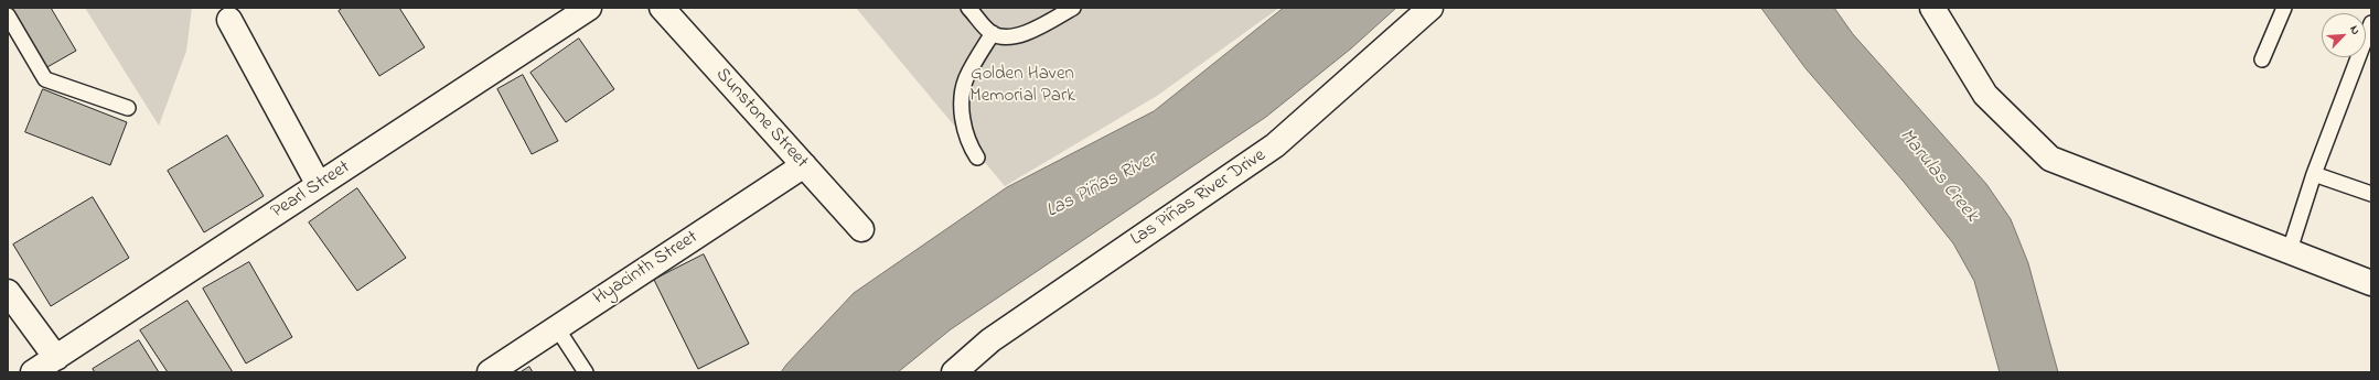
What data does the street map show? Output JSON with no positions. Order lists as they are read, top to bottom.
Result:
{
  "streets": {
    "street": [
      "Sunstone Street",
      "Pearl Street",
      "Las Piñas River Drive",
      "Hyacinth Street"
    ]
  },
  "crossings": [
    ["Sunstone Street", "Hyacinth Street"]
  ],
  "water": ["Marulas Creek", "Las Piñas River"],
  "parks": ["Golden Haven Memorial Park"],
  "north": "top right"
}
